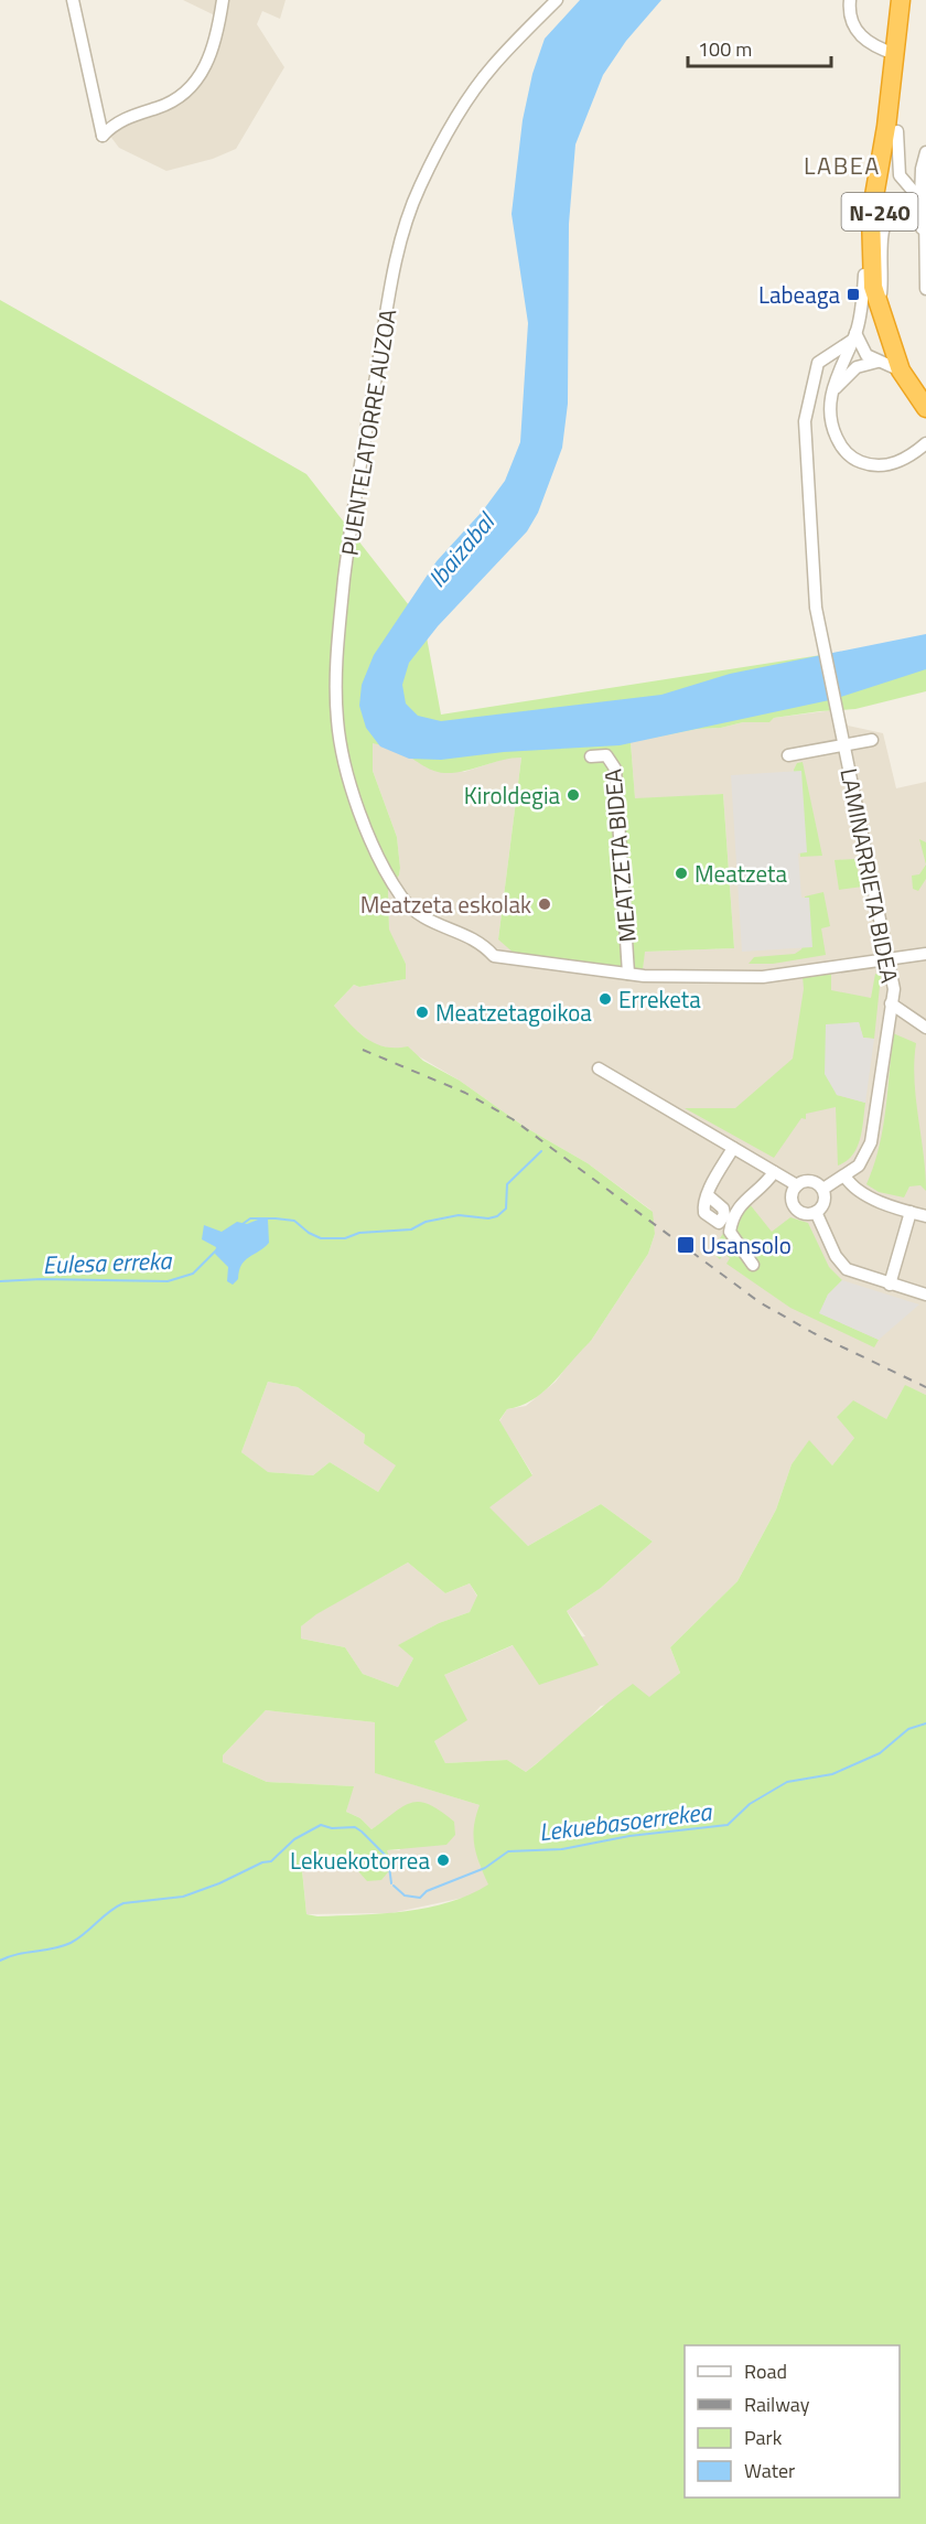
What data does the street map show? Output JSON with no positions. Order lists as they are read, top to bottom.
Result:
{
  "streets": {
    "highway": ["N-240"],
    "street": ["PUENTELATORRE AUZOA", "MEATZETA BIDEA", "LAMINARRIETA BIDEA"]
  },
  "crossings": [
    ["PUENTELATORRE AUZOA", "MEATZETA BIDEA"],
    ["MEATZETA BIDEA", "LAMINARRIETA BIDEA"]
  ],
  "districts": ["LABEA"],
  "water": ["Ibaizabal", "Eulesa erreka", "Lekuebasoerrekea"],
  "places": {
    "transit": ["Labeaga", "Usansolo"],
    "other": [
      "Kiroldegia",
      "Meatzeta",
      "Meatzeta eskolak",
      "Erreketa",
      "Meatzetagoikoa",
      "Lekuekotorrea"
    ]
  },
  "legend": [
    "Road",
    "Railway",
    "Park",
    "Water"
  ],
  "scale_bar": "100 m"
}
